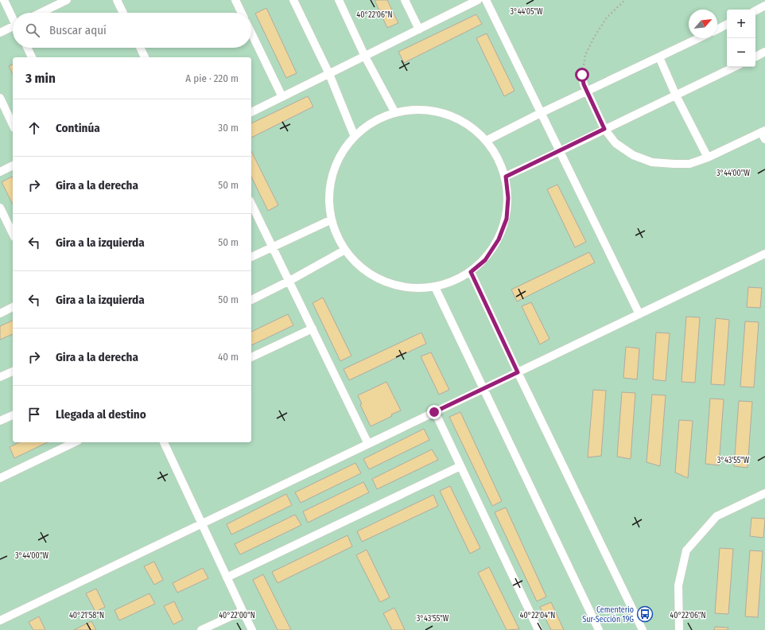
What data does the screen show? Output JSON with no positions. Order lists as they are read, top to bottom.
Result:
{
  "places": {
    "bus stop": ["Cementerio Sur-Sección 19G"]
  },
  "north": "top right",
  "page": {
    "map_buttons": ["+", "−"],
    "search": "Buscar aquí",
    "heading": ["3 min", "A pie · 220 m"],
    "list": [
      ["Continúa", "30 m"],
      ["Gira a la derecha", "50 m"],
      ["Gira a la izquierda", "50 m"],
      ["Gira a la izquierda", "50 m"],
      ["Gira a la derecha", "40 m"],
      "Llegada al destino"
    ]
  },
  "coordinates": [
    "3°44'05\"W",
    "40°22'06\"N",
    "3°44'00\"W",
    "3°43'55\"W",
    "40°21'58\"N",
    "40°22'00\"N",
    "40°22'04\"N"
  ]
}
